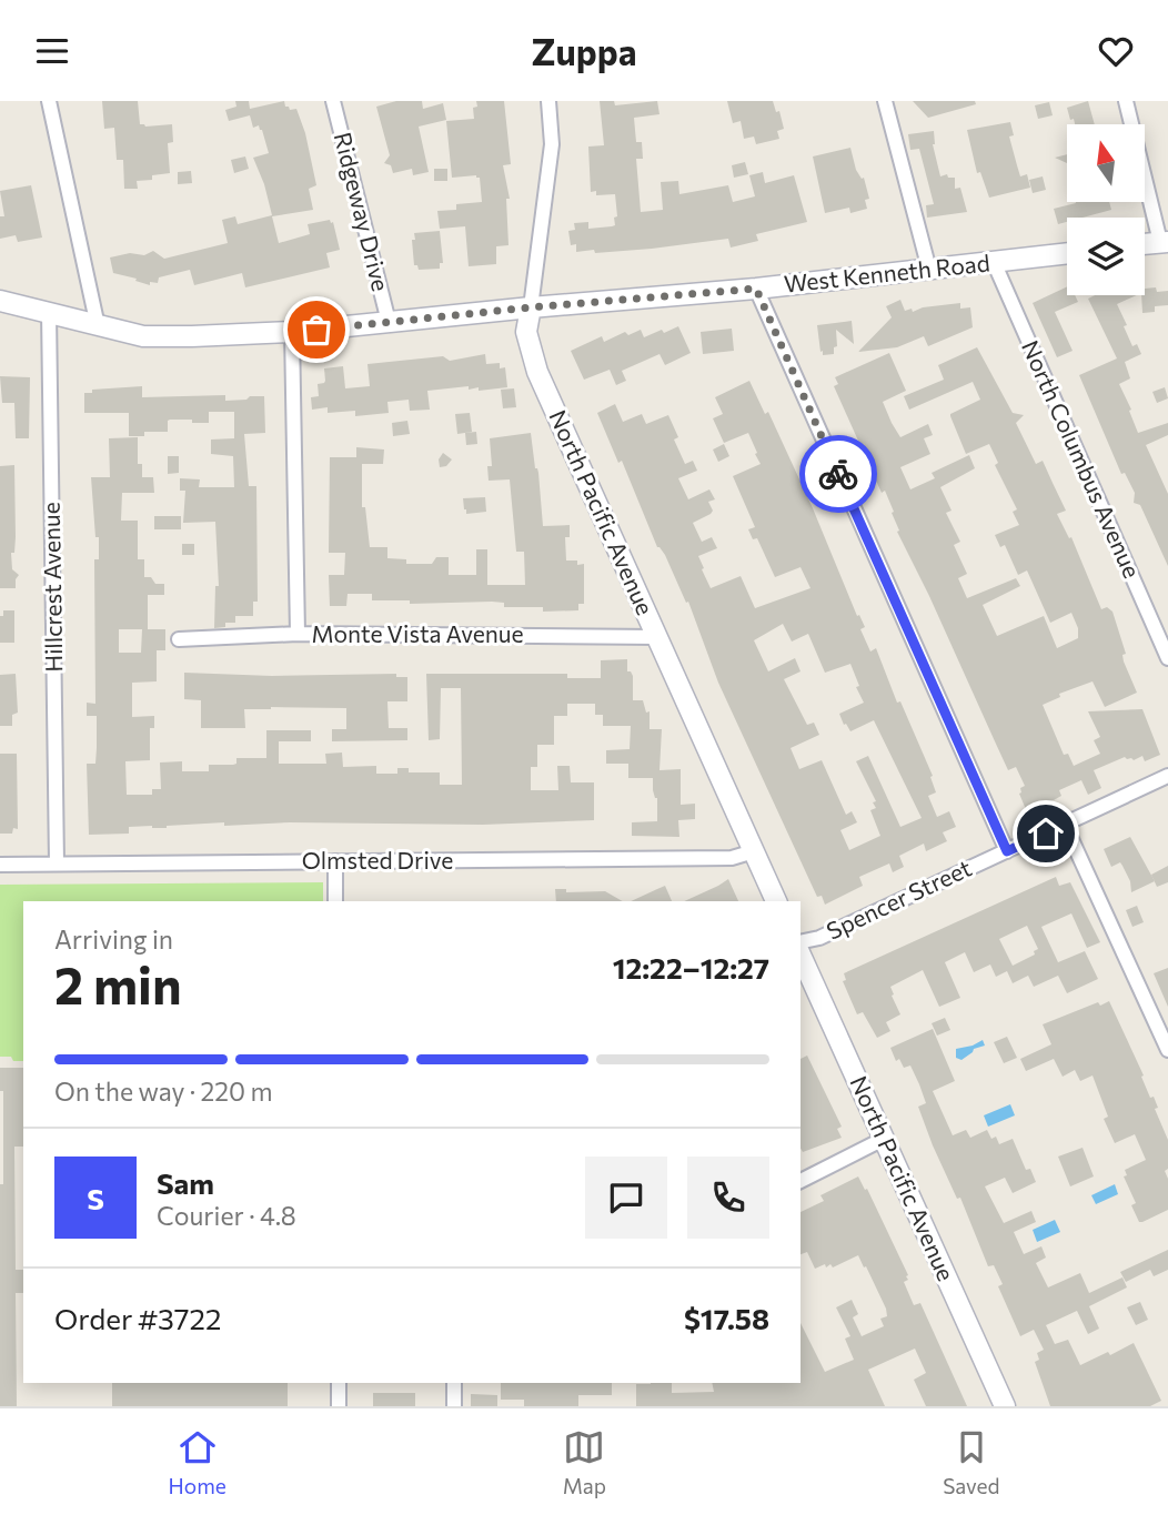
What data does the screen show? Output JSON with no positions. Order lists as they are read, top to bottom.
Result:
{
  "streets": {
    "street": [
      "Ridgeway Drive",
      "West Kenneth Road",
      "North Columbus Avenue",
      "North Pacific Avenue",
      "Hillcrest Avenue",
      "Monte Vista Avenue",
      "Olmsted Drive",
      "Spencer Street"
    ]
  },
  "crossings": [
    ["Ridgeway Drive", "West Kenneth Road"],
    ["West Kenneth Road", "North Columbus Avenue"],
    ["West Kenneth Road", "North Pacific Avenue"],
    ["West Kenneth Road", "Hillcrest Avenue"],
    ["North Pacific Avenue", "Monte Vista Avenue"],
    ["North Pacific Avenue", "Olmsted Drive"],
    ["Hillcrest Avenue", "Olmsted Drive"]
  ],
  "north": "top",
  "page": {
    "header": "Zuppa",
    "heading": ["2 min", "Arriving in", "12:22–12:27"],
    "panel": [
      "Sam",
      "Courier · 4.8",
      "Order #3722",
      "$17.58"
    ],
    "bar": "On the way · 220 m",
    "round": "S",
    "tabs": ["Home", "Map", "Saved"]
  }
}
